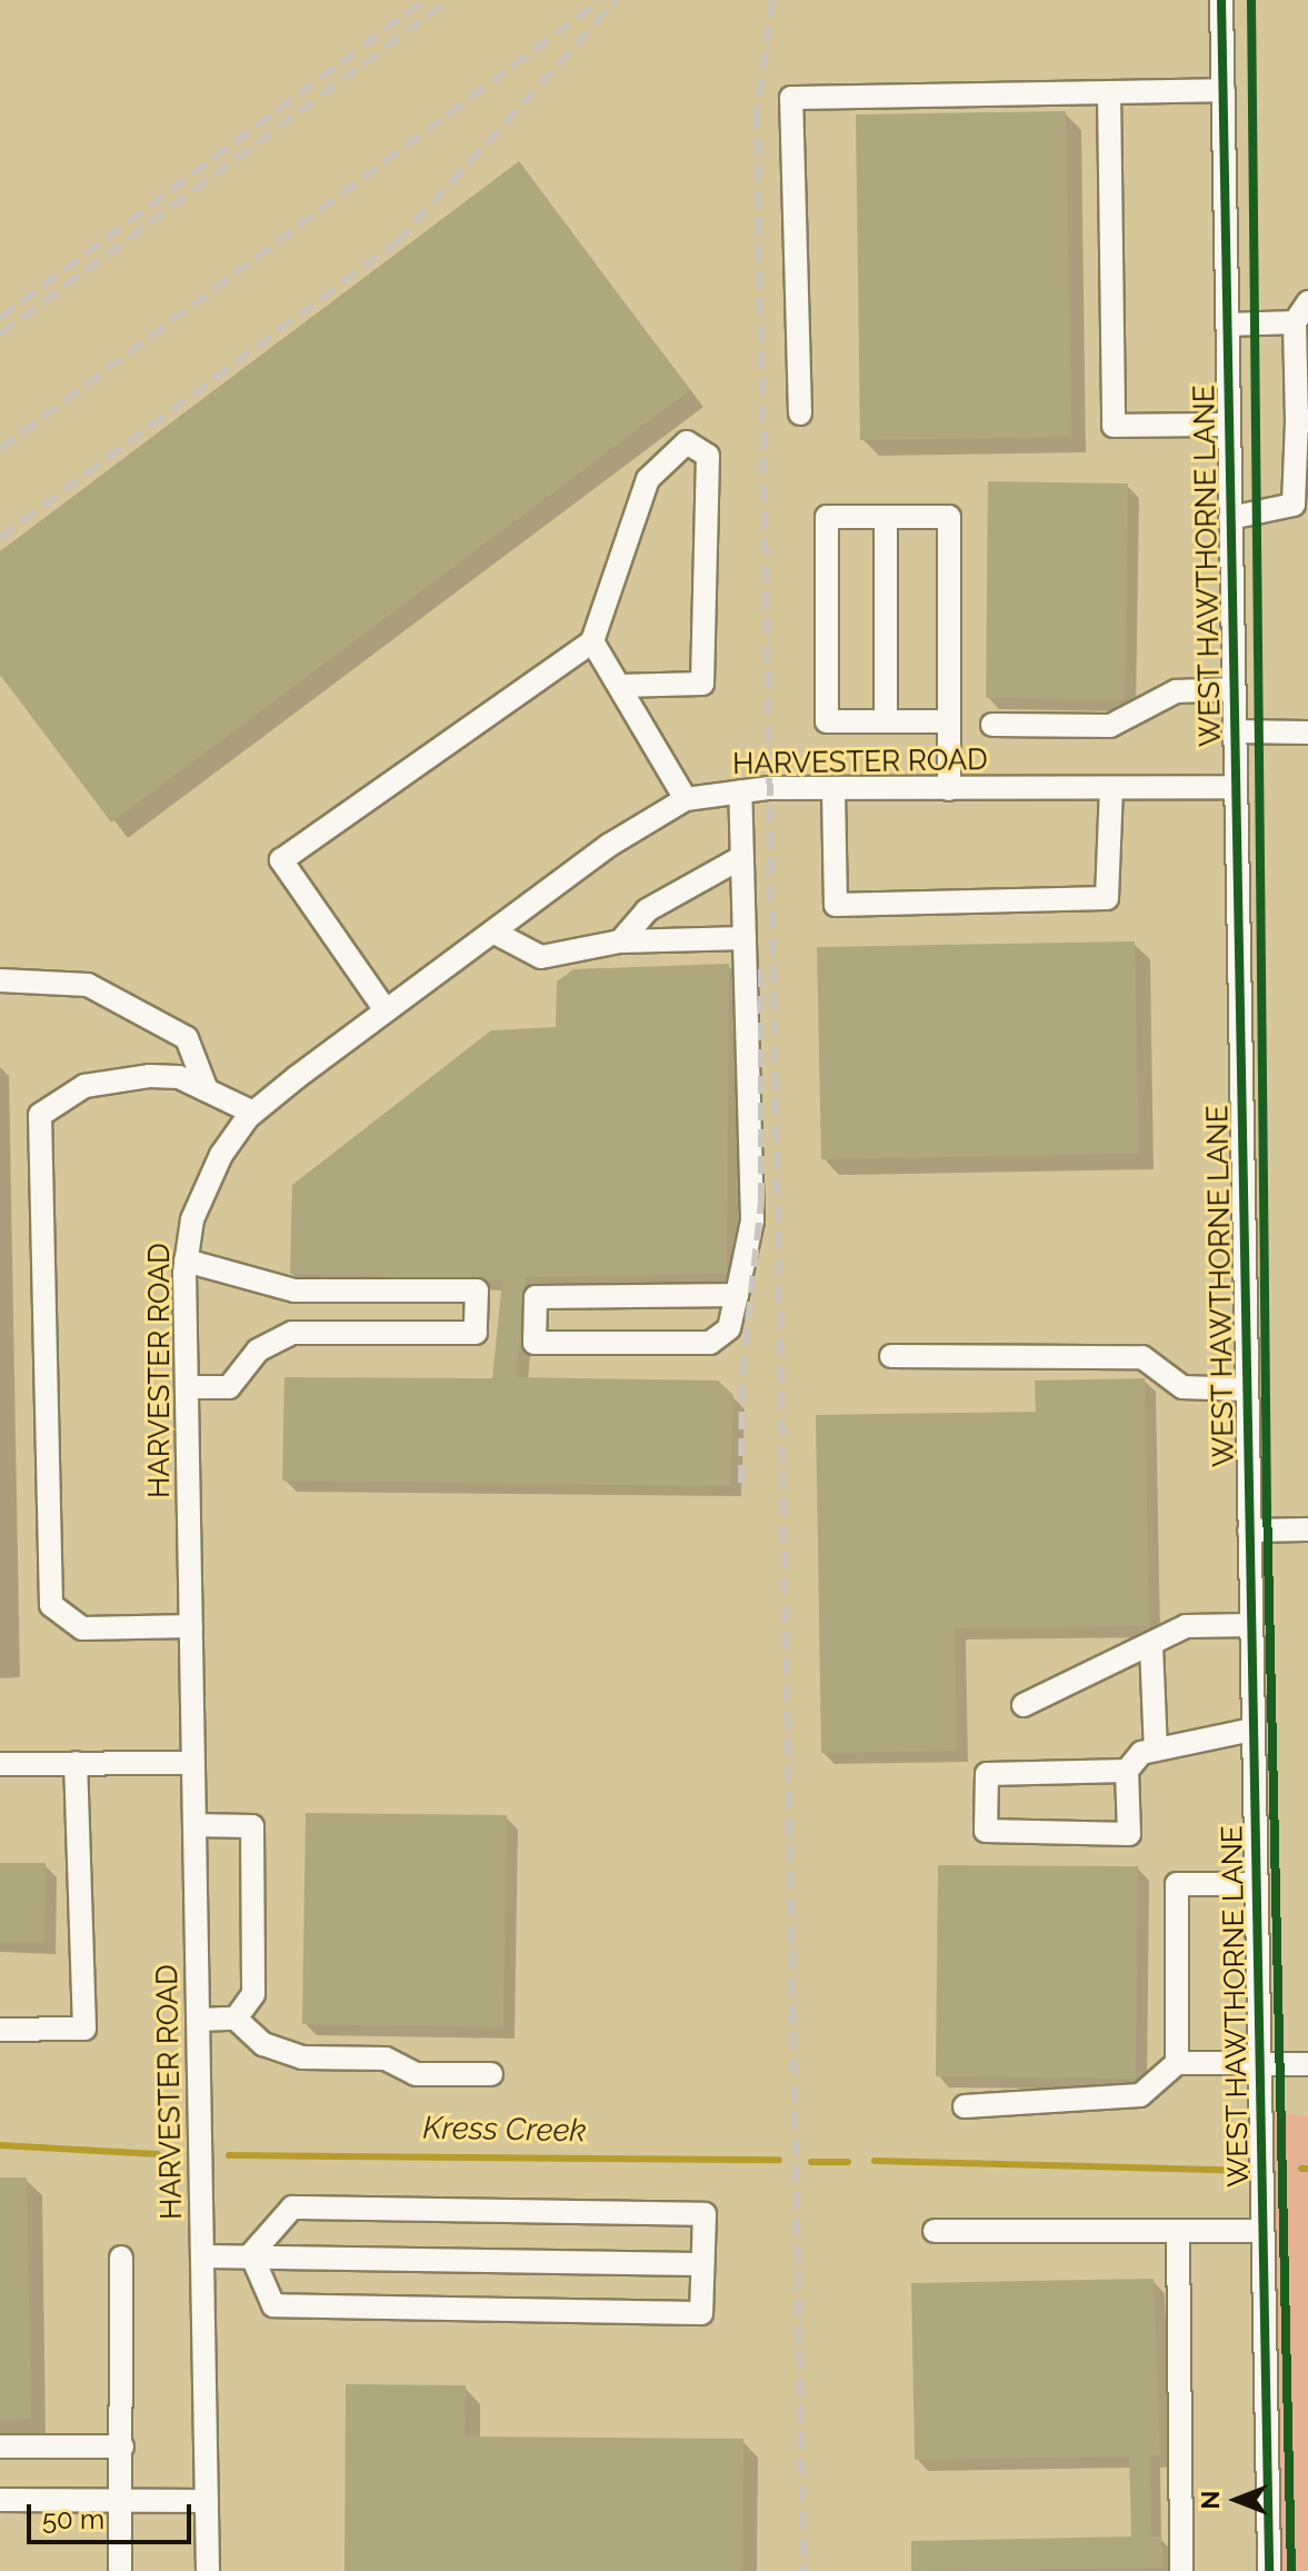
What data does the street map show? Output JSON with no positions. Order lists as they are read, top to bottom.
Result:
{
  "streets": {
    "street": ["WEST HAWTHORNE LANE", "HARVESTER ROAD"]
  },
  "crossings": [
    ["WEST HAWTHORNE LANE", "HARVESTER ROAD"]
  ],
  "water": ["Kress Creek"],
  "scale_bar": "50 m",
  "north": "left"
}
